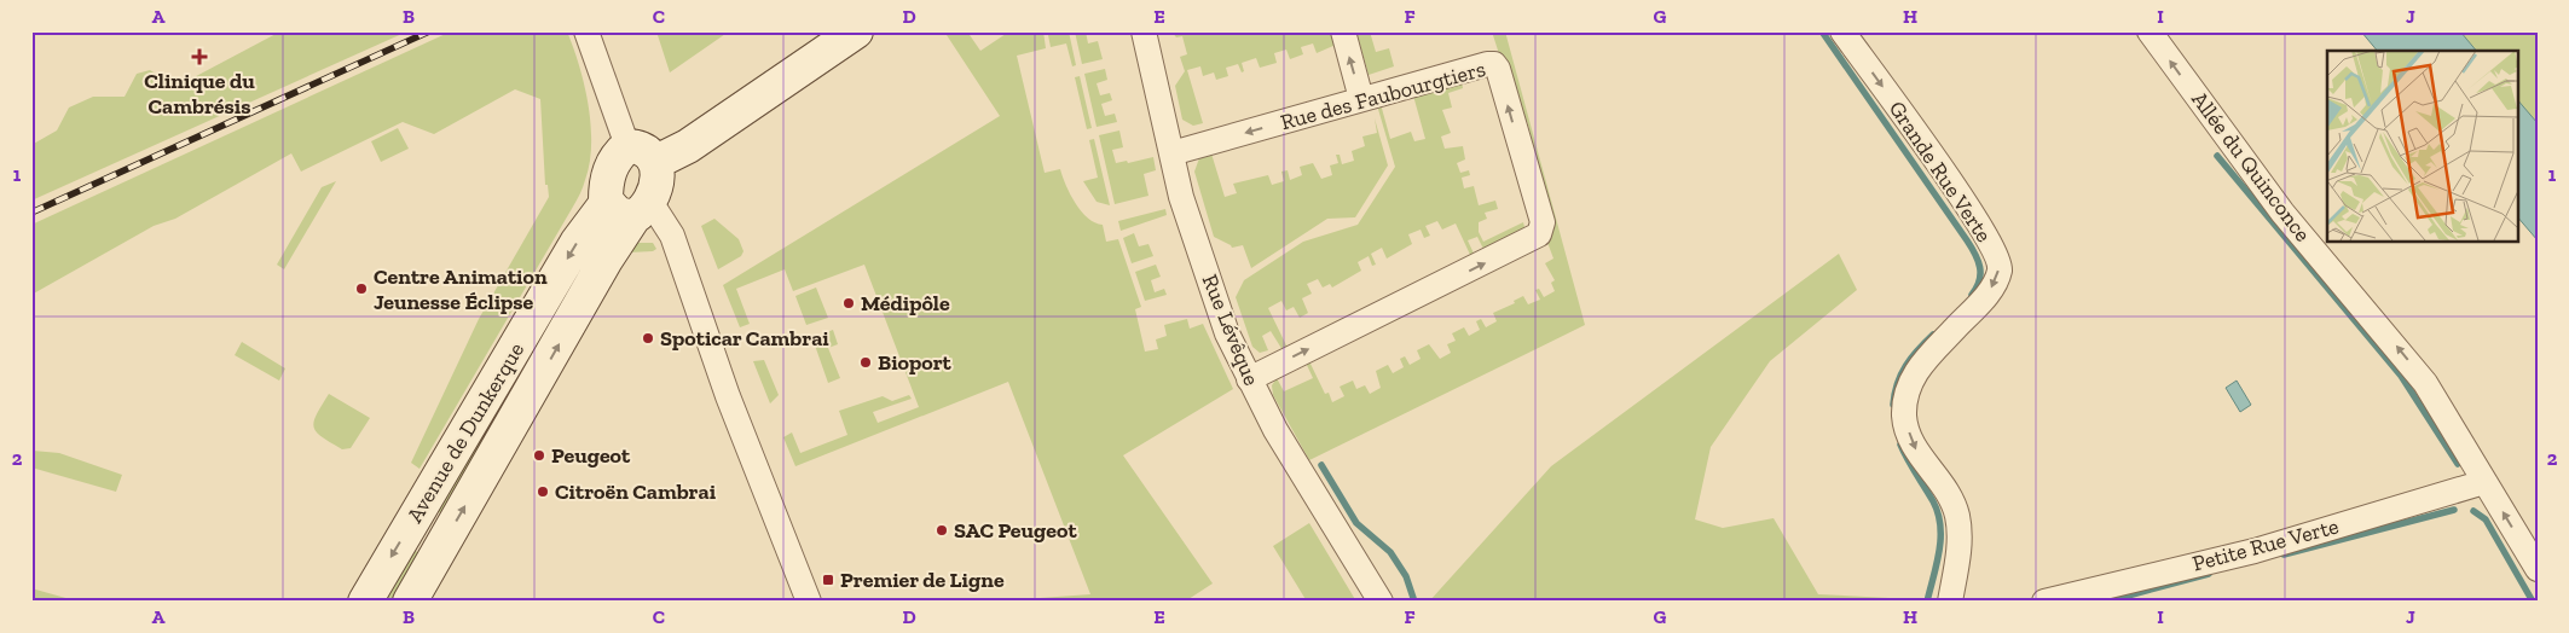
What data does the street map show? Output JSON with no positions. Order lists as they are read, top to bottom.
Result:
{
  "streets": {
    "main road": ["Avenue de Dunkerque"],
    "street": [
      "Rue des Faubourgtiers",
      "Allée du Quinconce",
      "Grande Rue Verte",
      "Rue Lévêque",
      "Petite Rue Verte"
    ]
  },
  "crossings": [
    ["Rue des Faubourgtiers", "Rue Lévêque"],
    ["Allée du Quinconce", "Petite Rue Verte"]
  ],
  "one_way": ["Allée du Quinconce", "Grande Rue Verte"],
  "places": {
    "health": ["Clinique du Cambrésis"],
    "other": [
      "Centre Animation Jeunesse Éclipse",
      "Médipôle",
      "Spoticar Cambrai",
      "Bioport",
      "Peugeot",
      "Citroën Cambrai",
      "SAC Peugeot"
    ],
    "transit": ["Premier de Ligne"]
  },
  "grid": {
    "columns": [
      "A",
      "B",
      "C",
      "D",
      "E",
      "F",
      "G",
      "H",
      "I",
      "J"
    ],
    "rows": ["1", "2"]
  }
}
